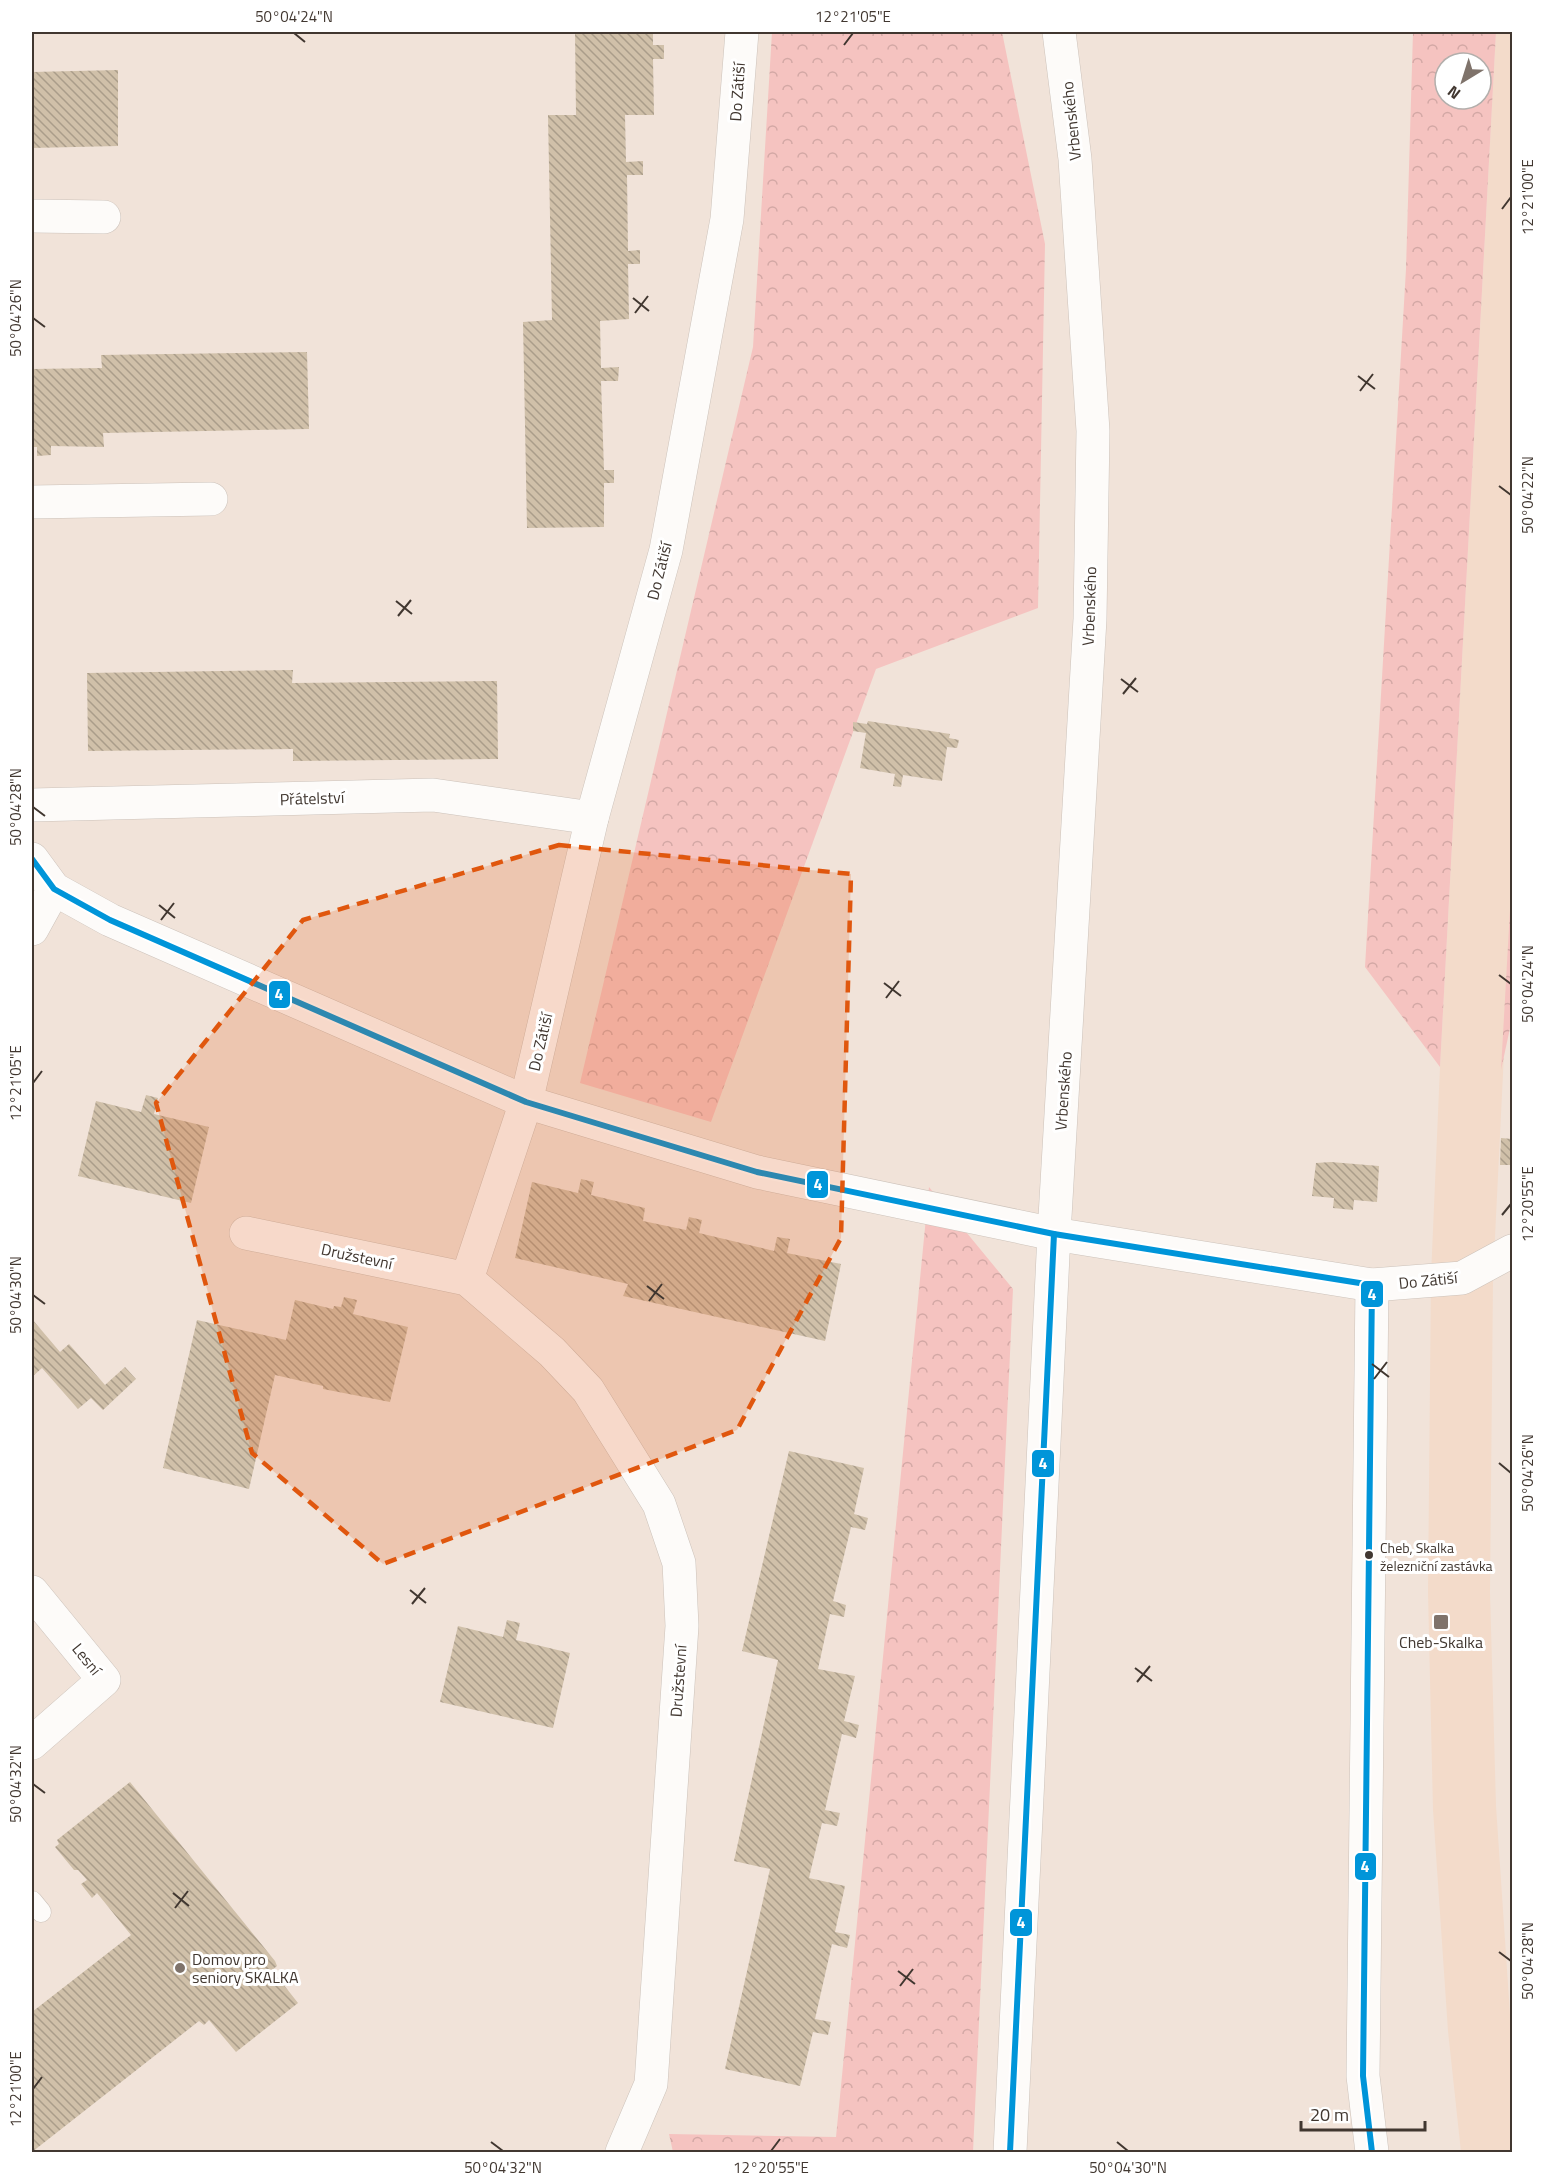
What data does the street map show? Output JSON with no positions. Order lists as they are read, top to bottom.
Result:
{
  "streets": {
    "street": [
      "Do Zátiší",
      "Vrbenského",
      "Přátelství",
      "Družstevní",
      "Lesní"
    ]
  },
  "crossings": [
    ["Do Zátiší", "Vrbenského"],
    ["Do Zátiší", "Přátelství"]
  ],
  "places": {
    "other": ["Cheb, Skalka železniční zastávka", "Domov pro seniory SKALKA"],
    "transit": ["Cheb-Skalka"]
  },
  "lines": ["transit line 4"],
  "scale_bar": "20 m",
  "north": "bottom left",
  "coordinates": [
    "50°04'24\"N",
    "12°21'05\"E",
    "12°21'00\"E",
    "50°04'26\"N",
    "50°04'22\"N",
    "50°04'28\"N",
    "12°20'55\"E",
    "50°04'30\"N",
    "50°04'32\"N"
  ]
}
